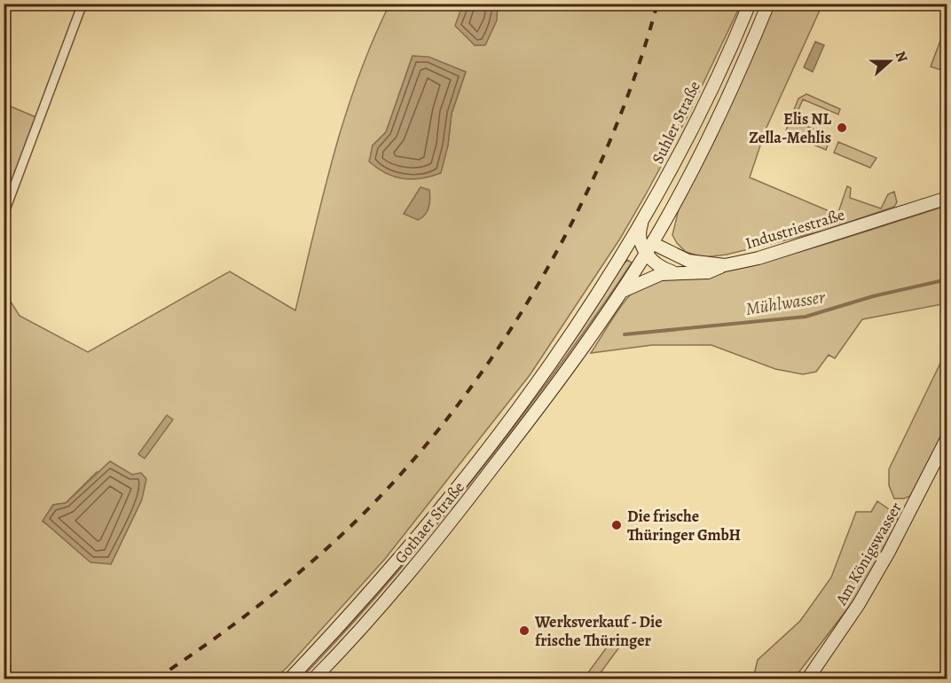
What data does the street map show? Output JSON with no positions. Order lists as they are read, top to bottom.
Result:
{
  "streets": {
    "main road": [
      "Suhler Straße",
      "Industriestraße",
      "Gothaer Straße",
      "Am Königswasser"
    ]
  },
  "crossings": [
    ["Suhler Straße", "Gothaer Straße"],
    ["Industriestraße", "Gothaer Straße"]
  ],
  "water": ["Mühlwasser"],
  "places": ["Elis NL Zella-Mehlis", "Die frische Thüringer GmbH", "Werksverkauf - Die frische Thüringer"],
  "north": "right"
}
